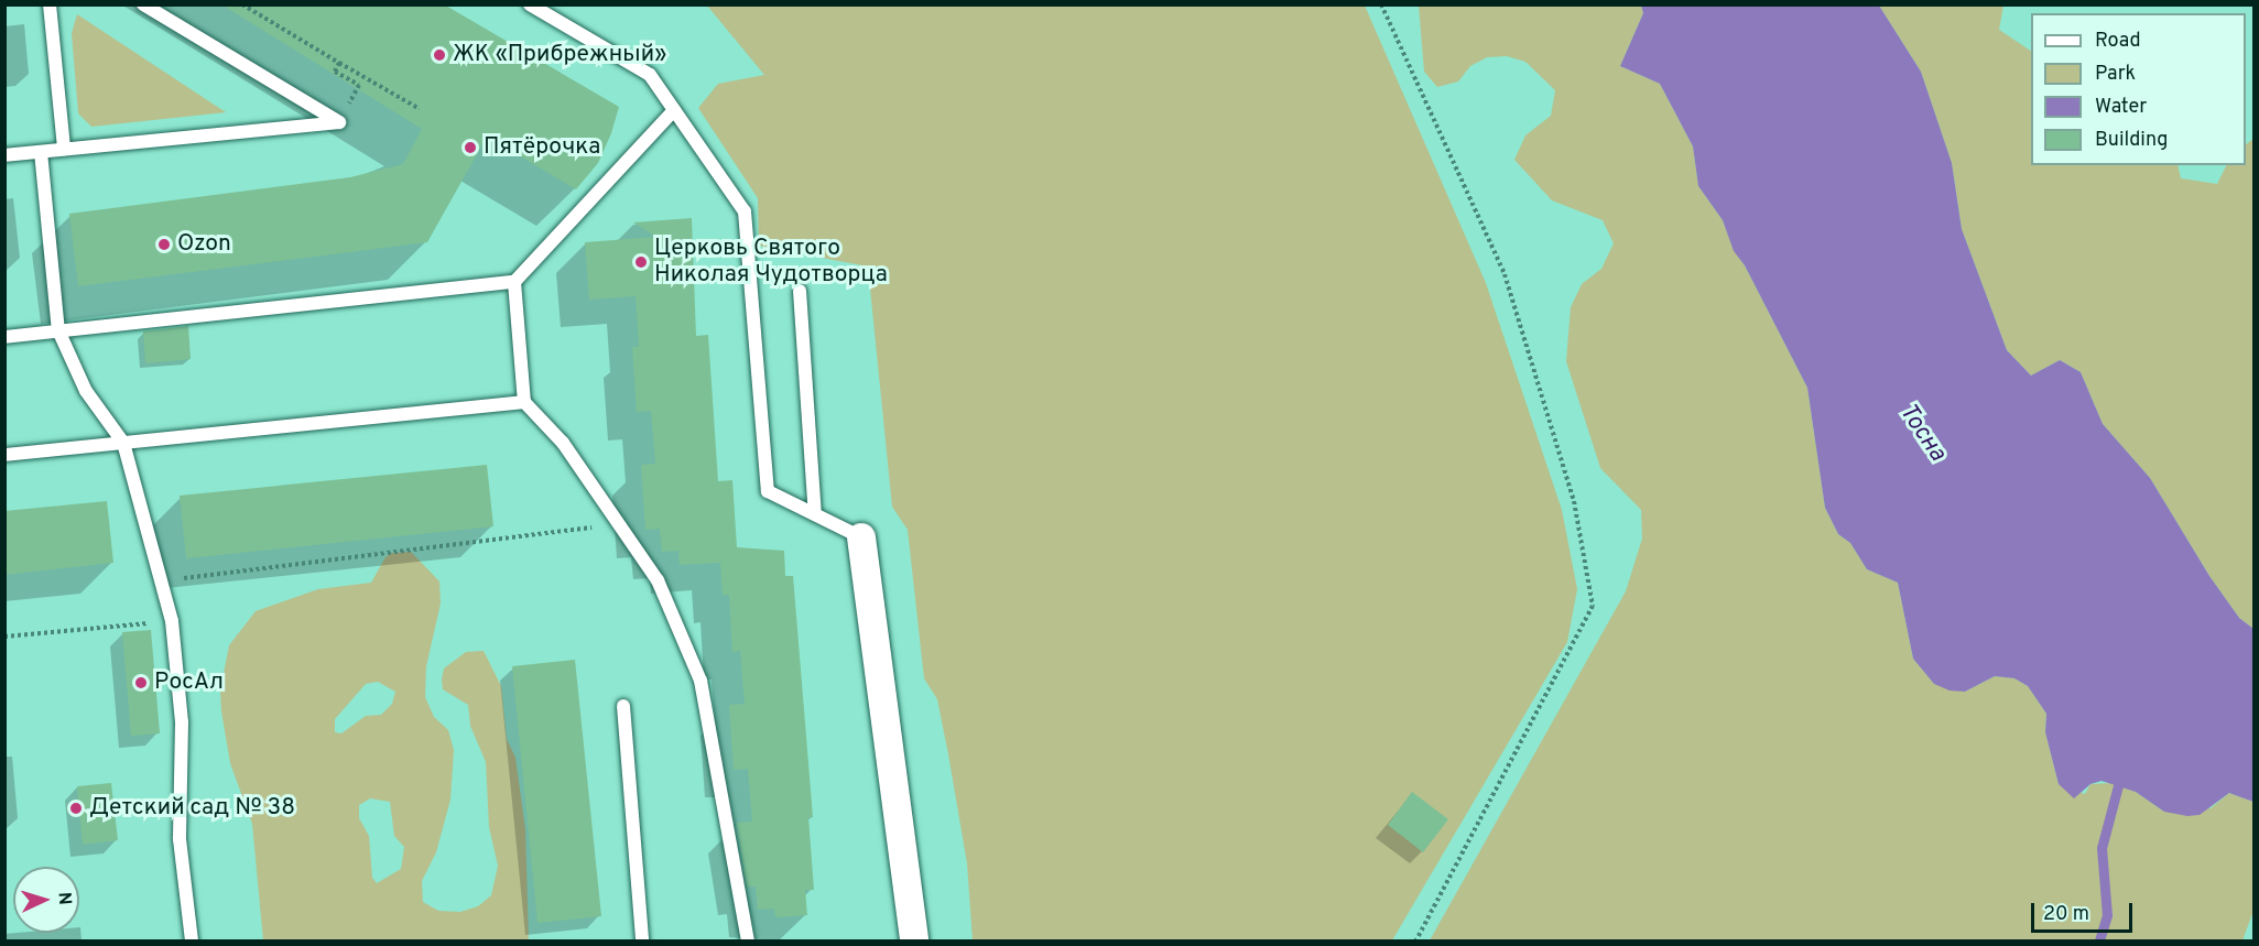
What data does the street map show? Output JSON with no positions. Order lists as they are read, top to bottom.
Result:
{
  "water": ["Тосна"],
  "places": [
    "ЖК «Прибрежный»",
    "Пятёрочка",
    "Ozon",
    "Церковь Святого Николая Чудотворца",
    "РосАл",
    "Детский сад № 38"
  ],
  "legend": [
    "Road",
    "Park",
    "Water",
    "Building"
  ],
  "scale_bar": "20 m",
  "north": "right"
}
